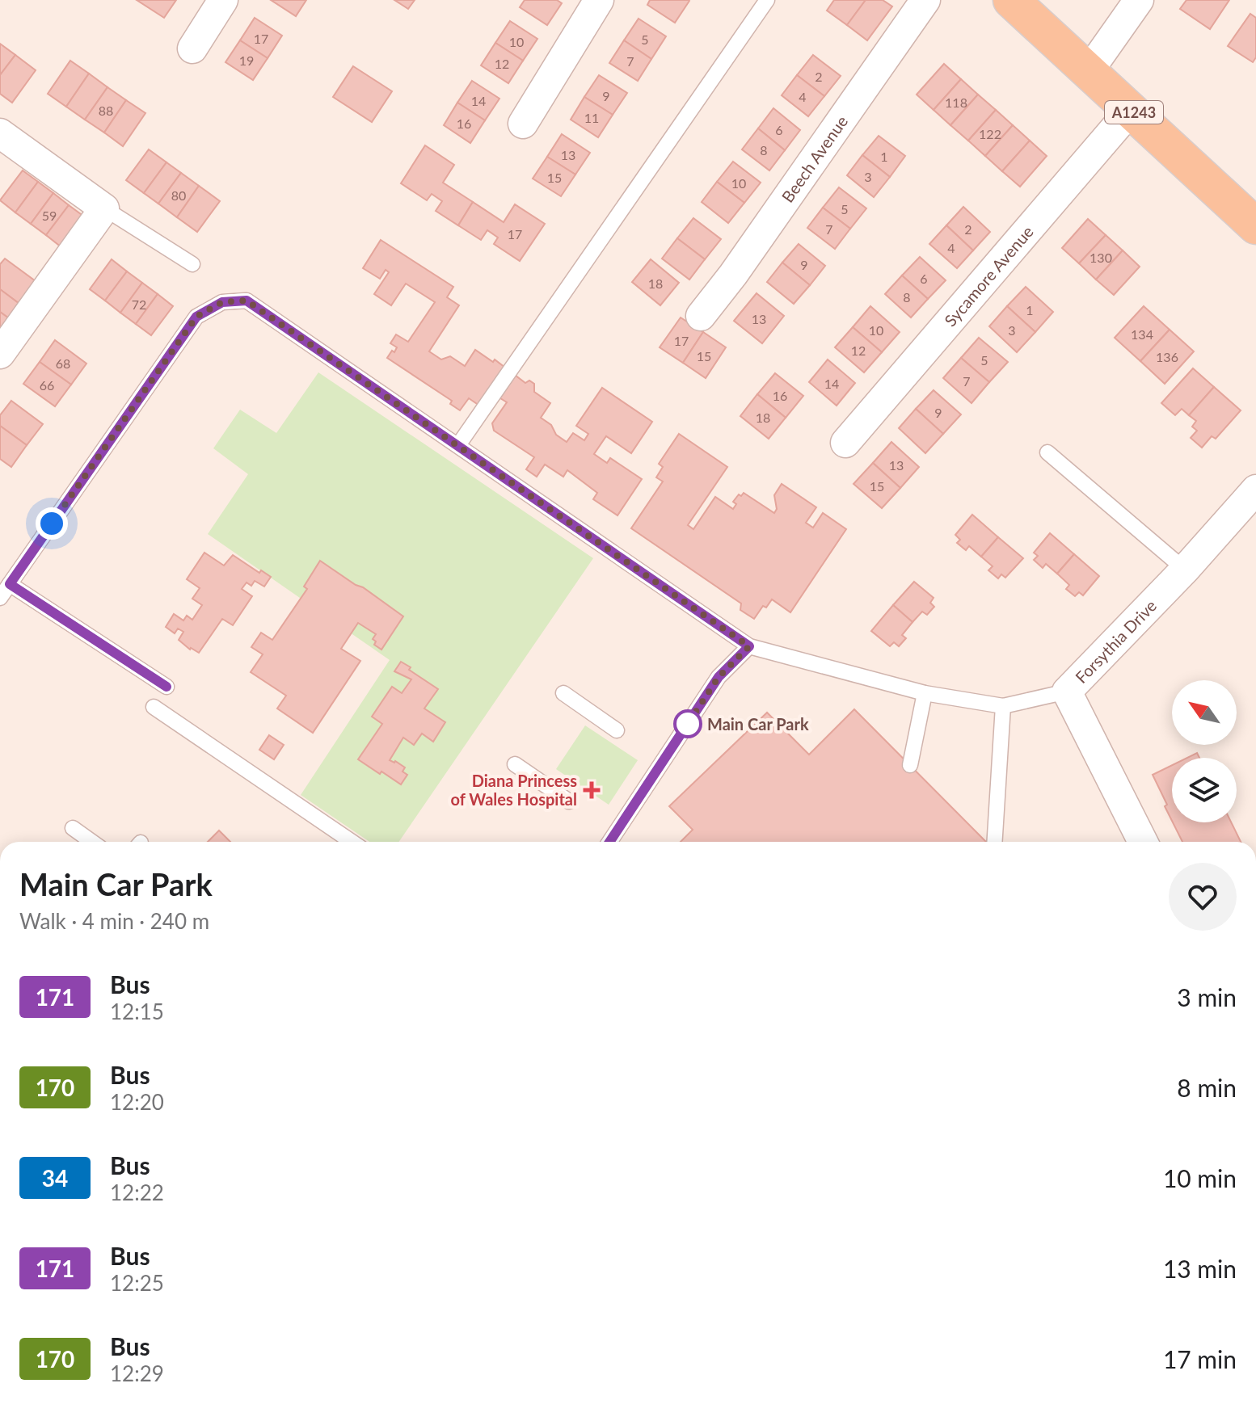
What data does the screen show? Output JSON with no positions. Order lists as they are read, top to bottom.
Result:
{
  "streets": {
    "main road": ["A1243"],
    "street": ["Beech Avenue", "Sycamore Avenue", "Forsythia Drive"]
  },
  "crossings": [
    ["A1243", "Sycamore Avenue"]
  ],
  "places": {
    "other": ["Main Car Park"],
    "health": ["Diana Princess of Wales Hospital"]
  },
  "lines": ["bus line 171"],
  "house_numbers": [
    "17",
    "5",
    "10",
    "19",
    "7",
    "12",
    "2",
    "9",
    "4",
    "14",
    "118",
    "88",
    "11",
    "16",
    "6",
    "122",
    "8",
    "13",
    "1",
    "3",
    "15",
    "10",
    "80",
    "5",
    "59",
    "7",
    "2",
    "17",
    "4",
    "130",
    "9",
    "6",
    "18",
    "8",
    "72",
    "1",
    "13",
    "10",
    "3",
    "134",
    "17",
    "12",
    "15",
    "136",
    "5",
    "68",
    "7",
    "14",
    "66",
    "16",
    "9",
    "18",
    "13",
    "15"
  ],
  "north": "top left",
  "page": {
    "heading": ["Main Car Park", "Walk · 4 min · 240 m"],
    "list": [
      {
        "mark": "171",
        "name": "Bus",
        "note": "12:15",
        "value": "3 min"
      },
      {
        "mark": "170",
        "name": "Bus",
        "note": "12:20",
        "value": "8 min"
      },
      {
        "mark": "34",
        "name": "Bus",
        "note": "12:22",
        "value": "10 min"
      },
      {
        "mark": "171",
        "name": "Bus",
        "note": "12:25",
        "value": "13 min"
      },
      {
        "mark": "170",
        "name": "Bus",
        "note": "12:29",
        "value": "17 min"
      }
    ]
  }
}
